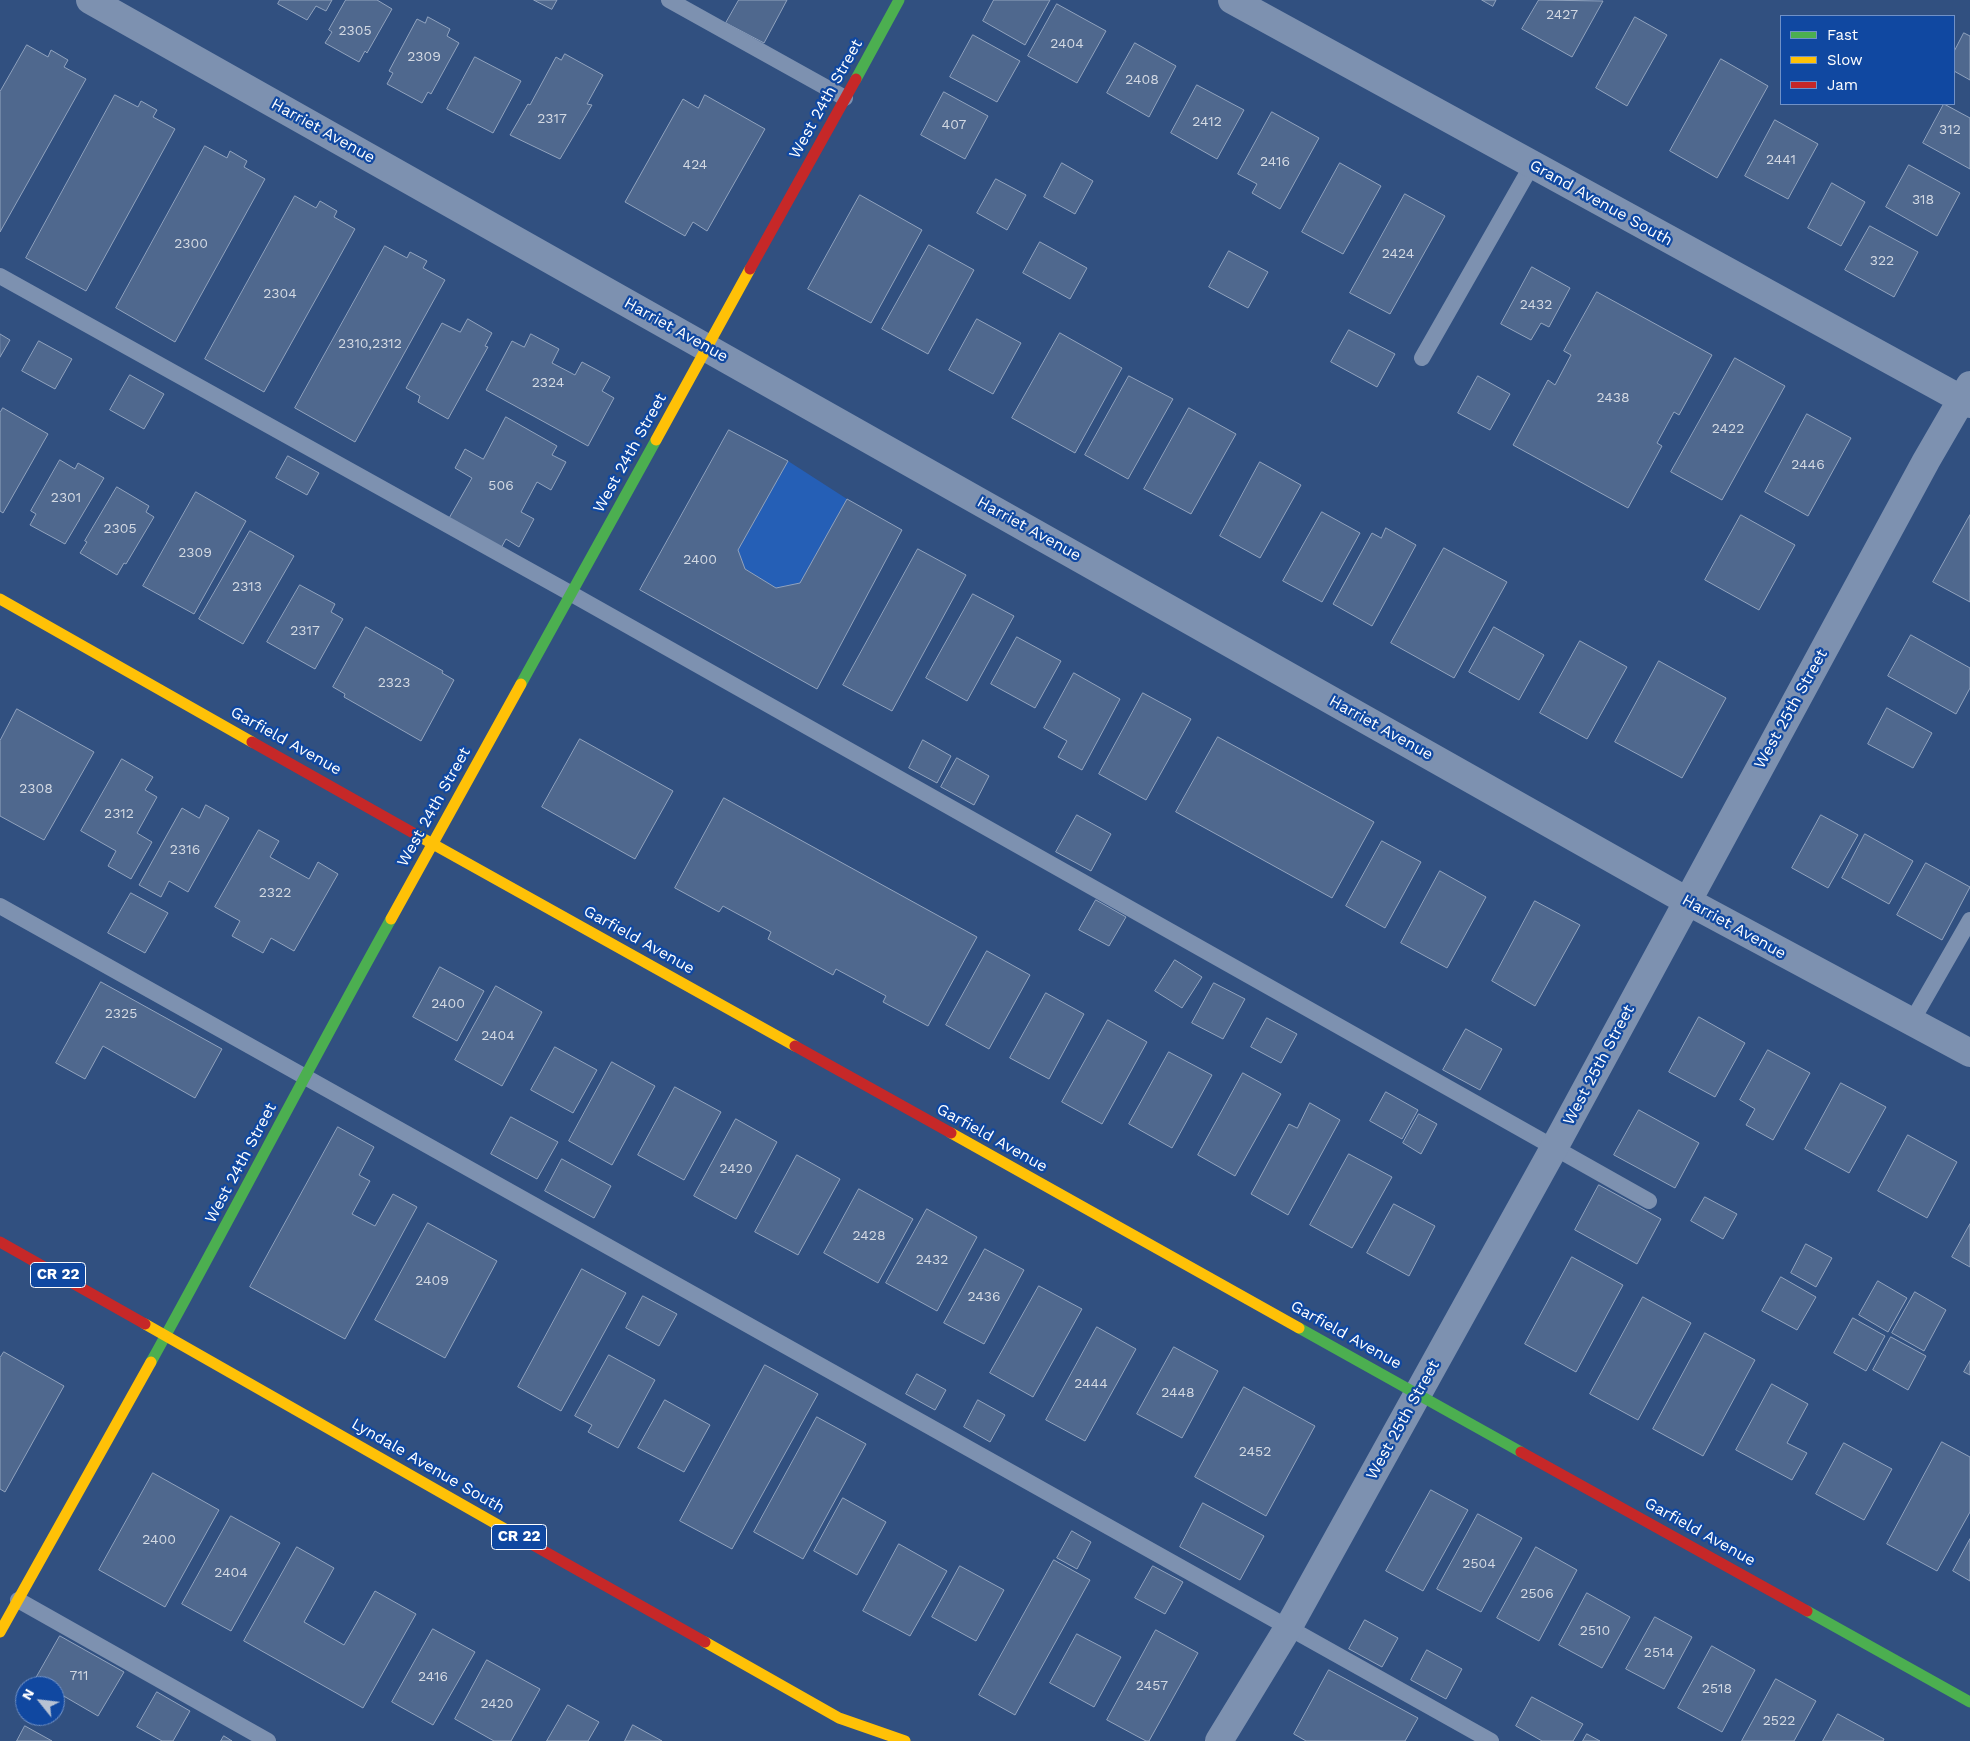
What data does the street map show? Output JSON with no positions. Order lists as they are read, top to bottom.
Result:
{
  "streets": {
    "street": [
      "West 24th Street",
      "Harriet Avenue",
      "Grand Avenue South",
      "West 25th Street",
      "Garfield Avenue",
      "CR 22",
      "Lyndale Avenue South"
    ]
  },
  "crossings": [
    ["West 24th Street", "Harriet Avenue"],
    ["West 24th Street", "Garfield Avenue"],
    ["West 24th Street", "Lyndale Avenue South"],
    ["Harriet Avenue", "West 25th Street"],
    ["Grand Avenue South", "West 25th Street"],
    ["West 25th Street", "Garfield Avenue"]
  ],
  "house_numbers": [
    "2427",
    "2305",
    "2404",
    "2309",
    "2408",
    "2317",
    "2412",
    "407",
    "312",
    "2441",
    "2416",
    "424",
    "318",
    "2300",
    "2424",
    "322",
    "2304",
    "2432",
    "2310,2312",
    "2324",
    "2438",
    "2422",
    "2446",
    "506",
    "2301",
    "2305",
    "2309",
    "2400",
    "2313",
    "2317",
    "2323",
    "2308",
    "2312",
    "2316",
    "2322",
    "2400",
    "2325",
    "2404",
    "2420",
    "2428",
    "2432",
    "2409",
    "2436",
    "2444",
    "2448",
    "2452",
    "2400",
    "2504",
    "2404",
    "2506",
    "2510",
    "2514",
    "711",
    "2416",
    "2457",
    "2518",
    "2420",
    "2522"
  ],
  "legend": ["Fast", "Slow", "Jam"],
  "north": "top left"
}
